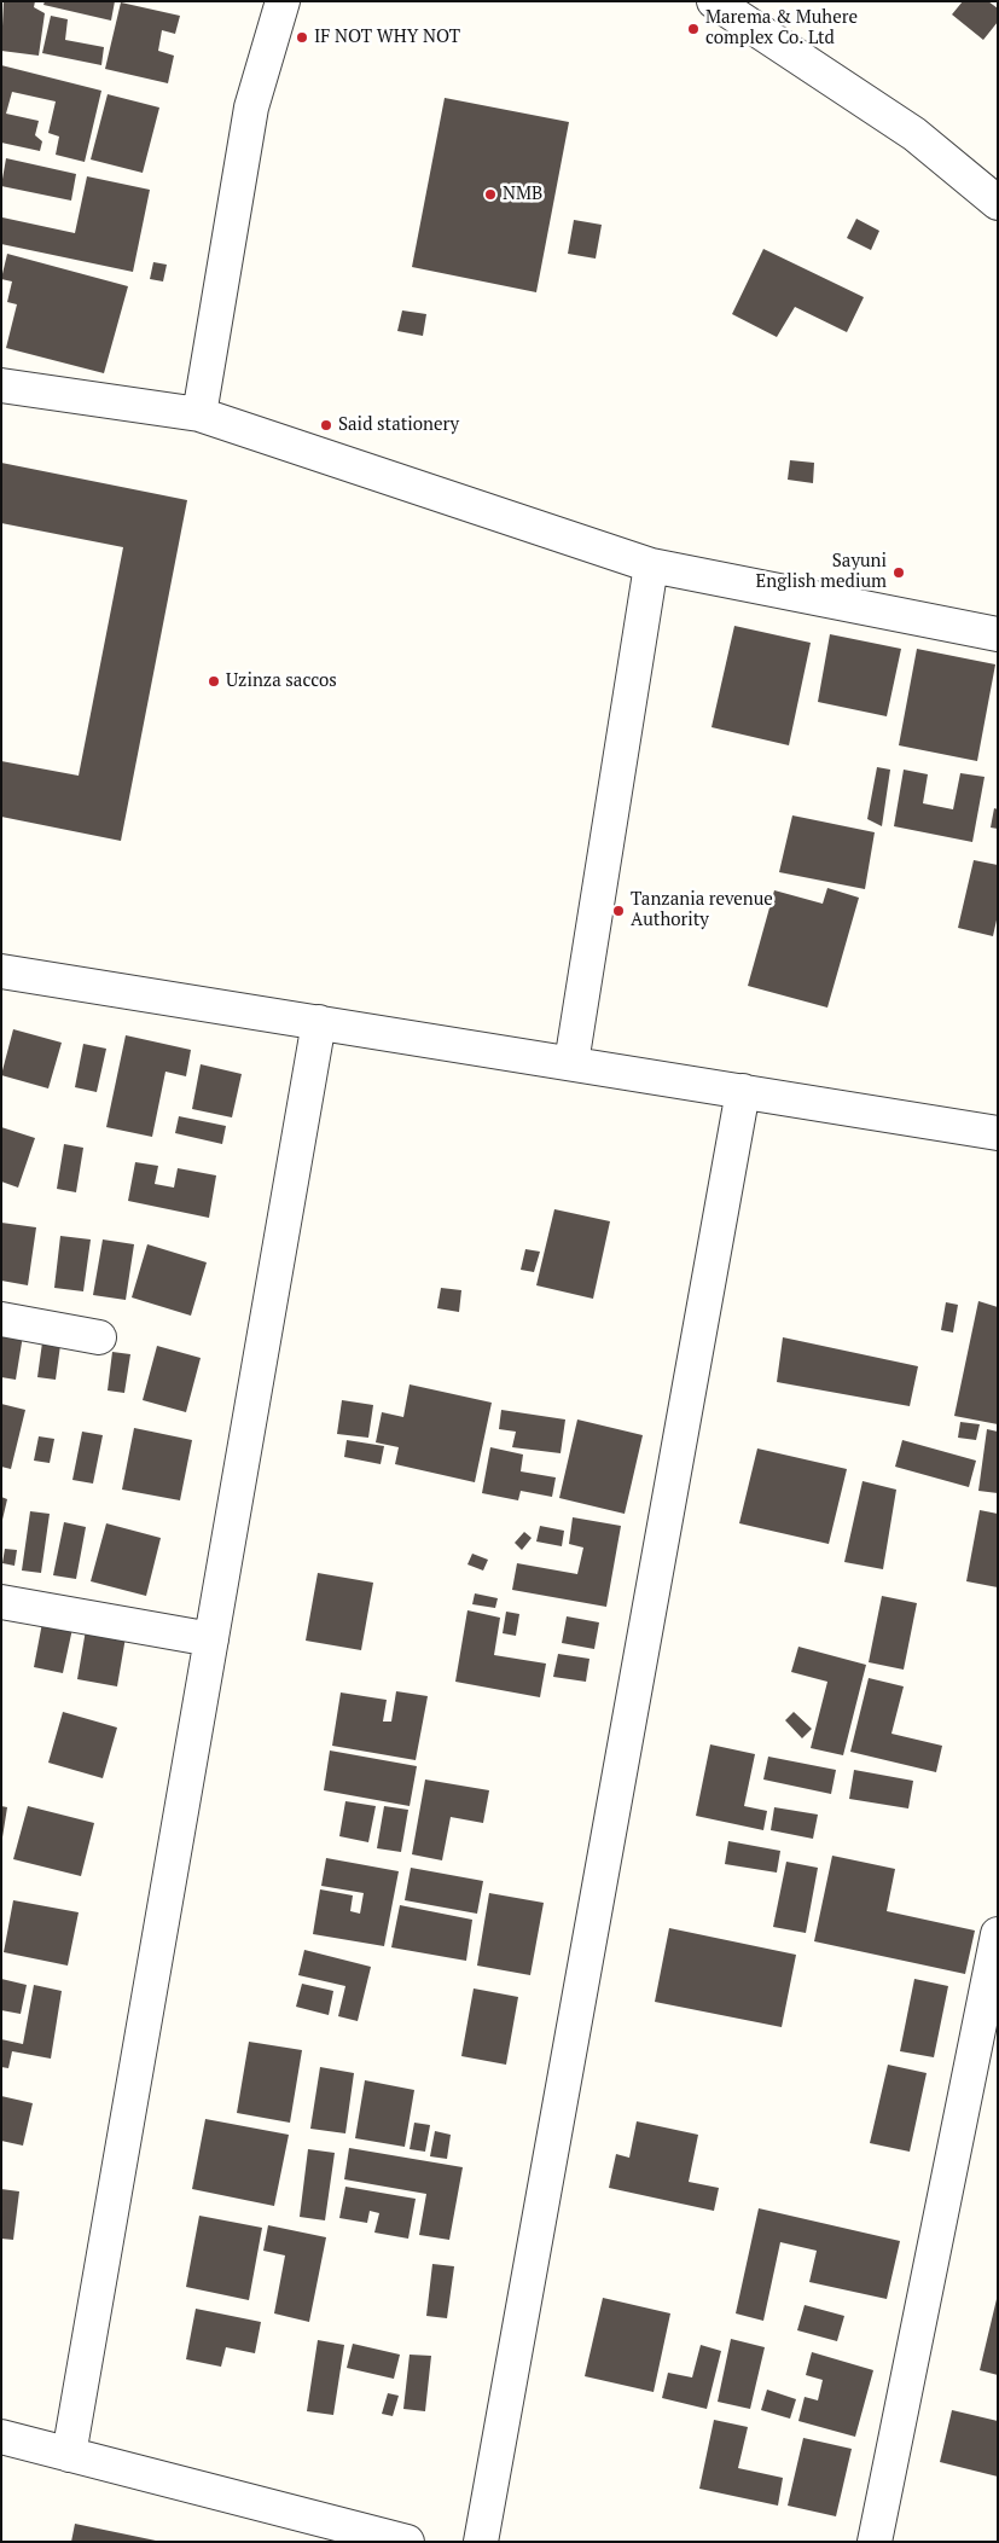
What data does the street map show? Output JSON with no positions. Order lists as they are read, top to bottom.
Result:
{
  "places": [
    "Marema & Muhere complex Co. Ltd",
    "IF NOT WHY NOT",
    "NMB",
    "Said stationery",
    "Sayuni English medium",
    "Uzinza saccos",
    "Tanzania revenue Authority"
  ]
}
